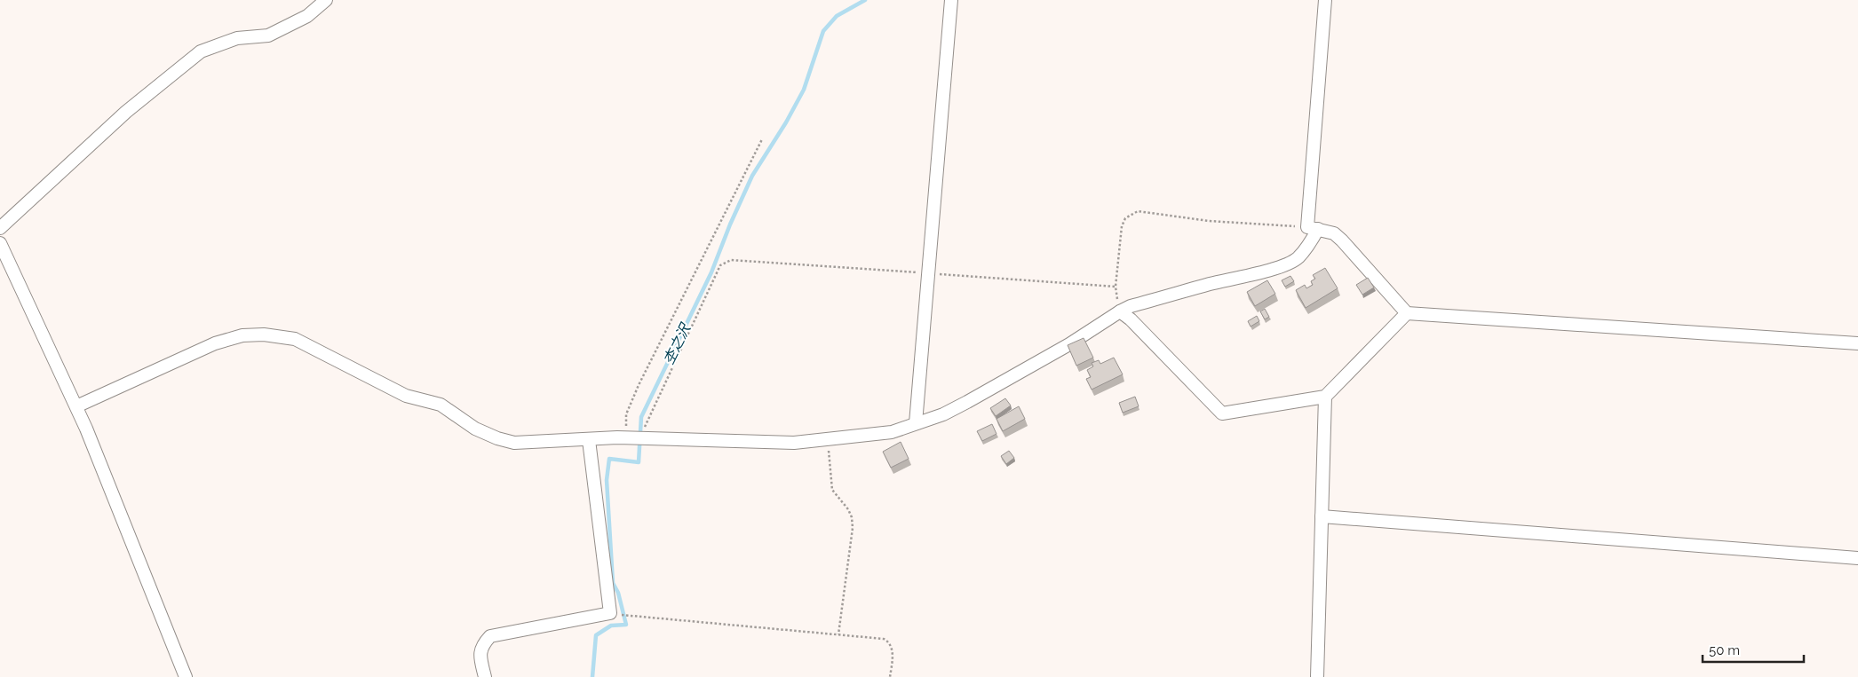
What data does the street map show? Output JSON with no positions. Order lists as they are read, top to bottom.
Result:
{
  "water": ["杢之沢"],
  "scale_bar": "50 m"
}
